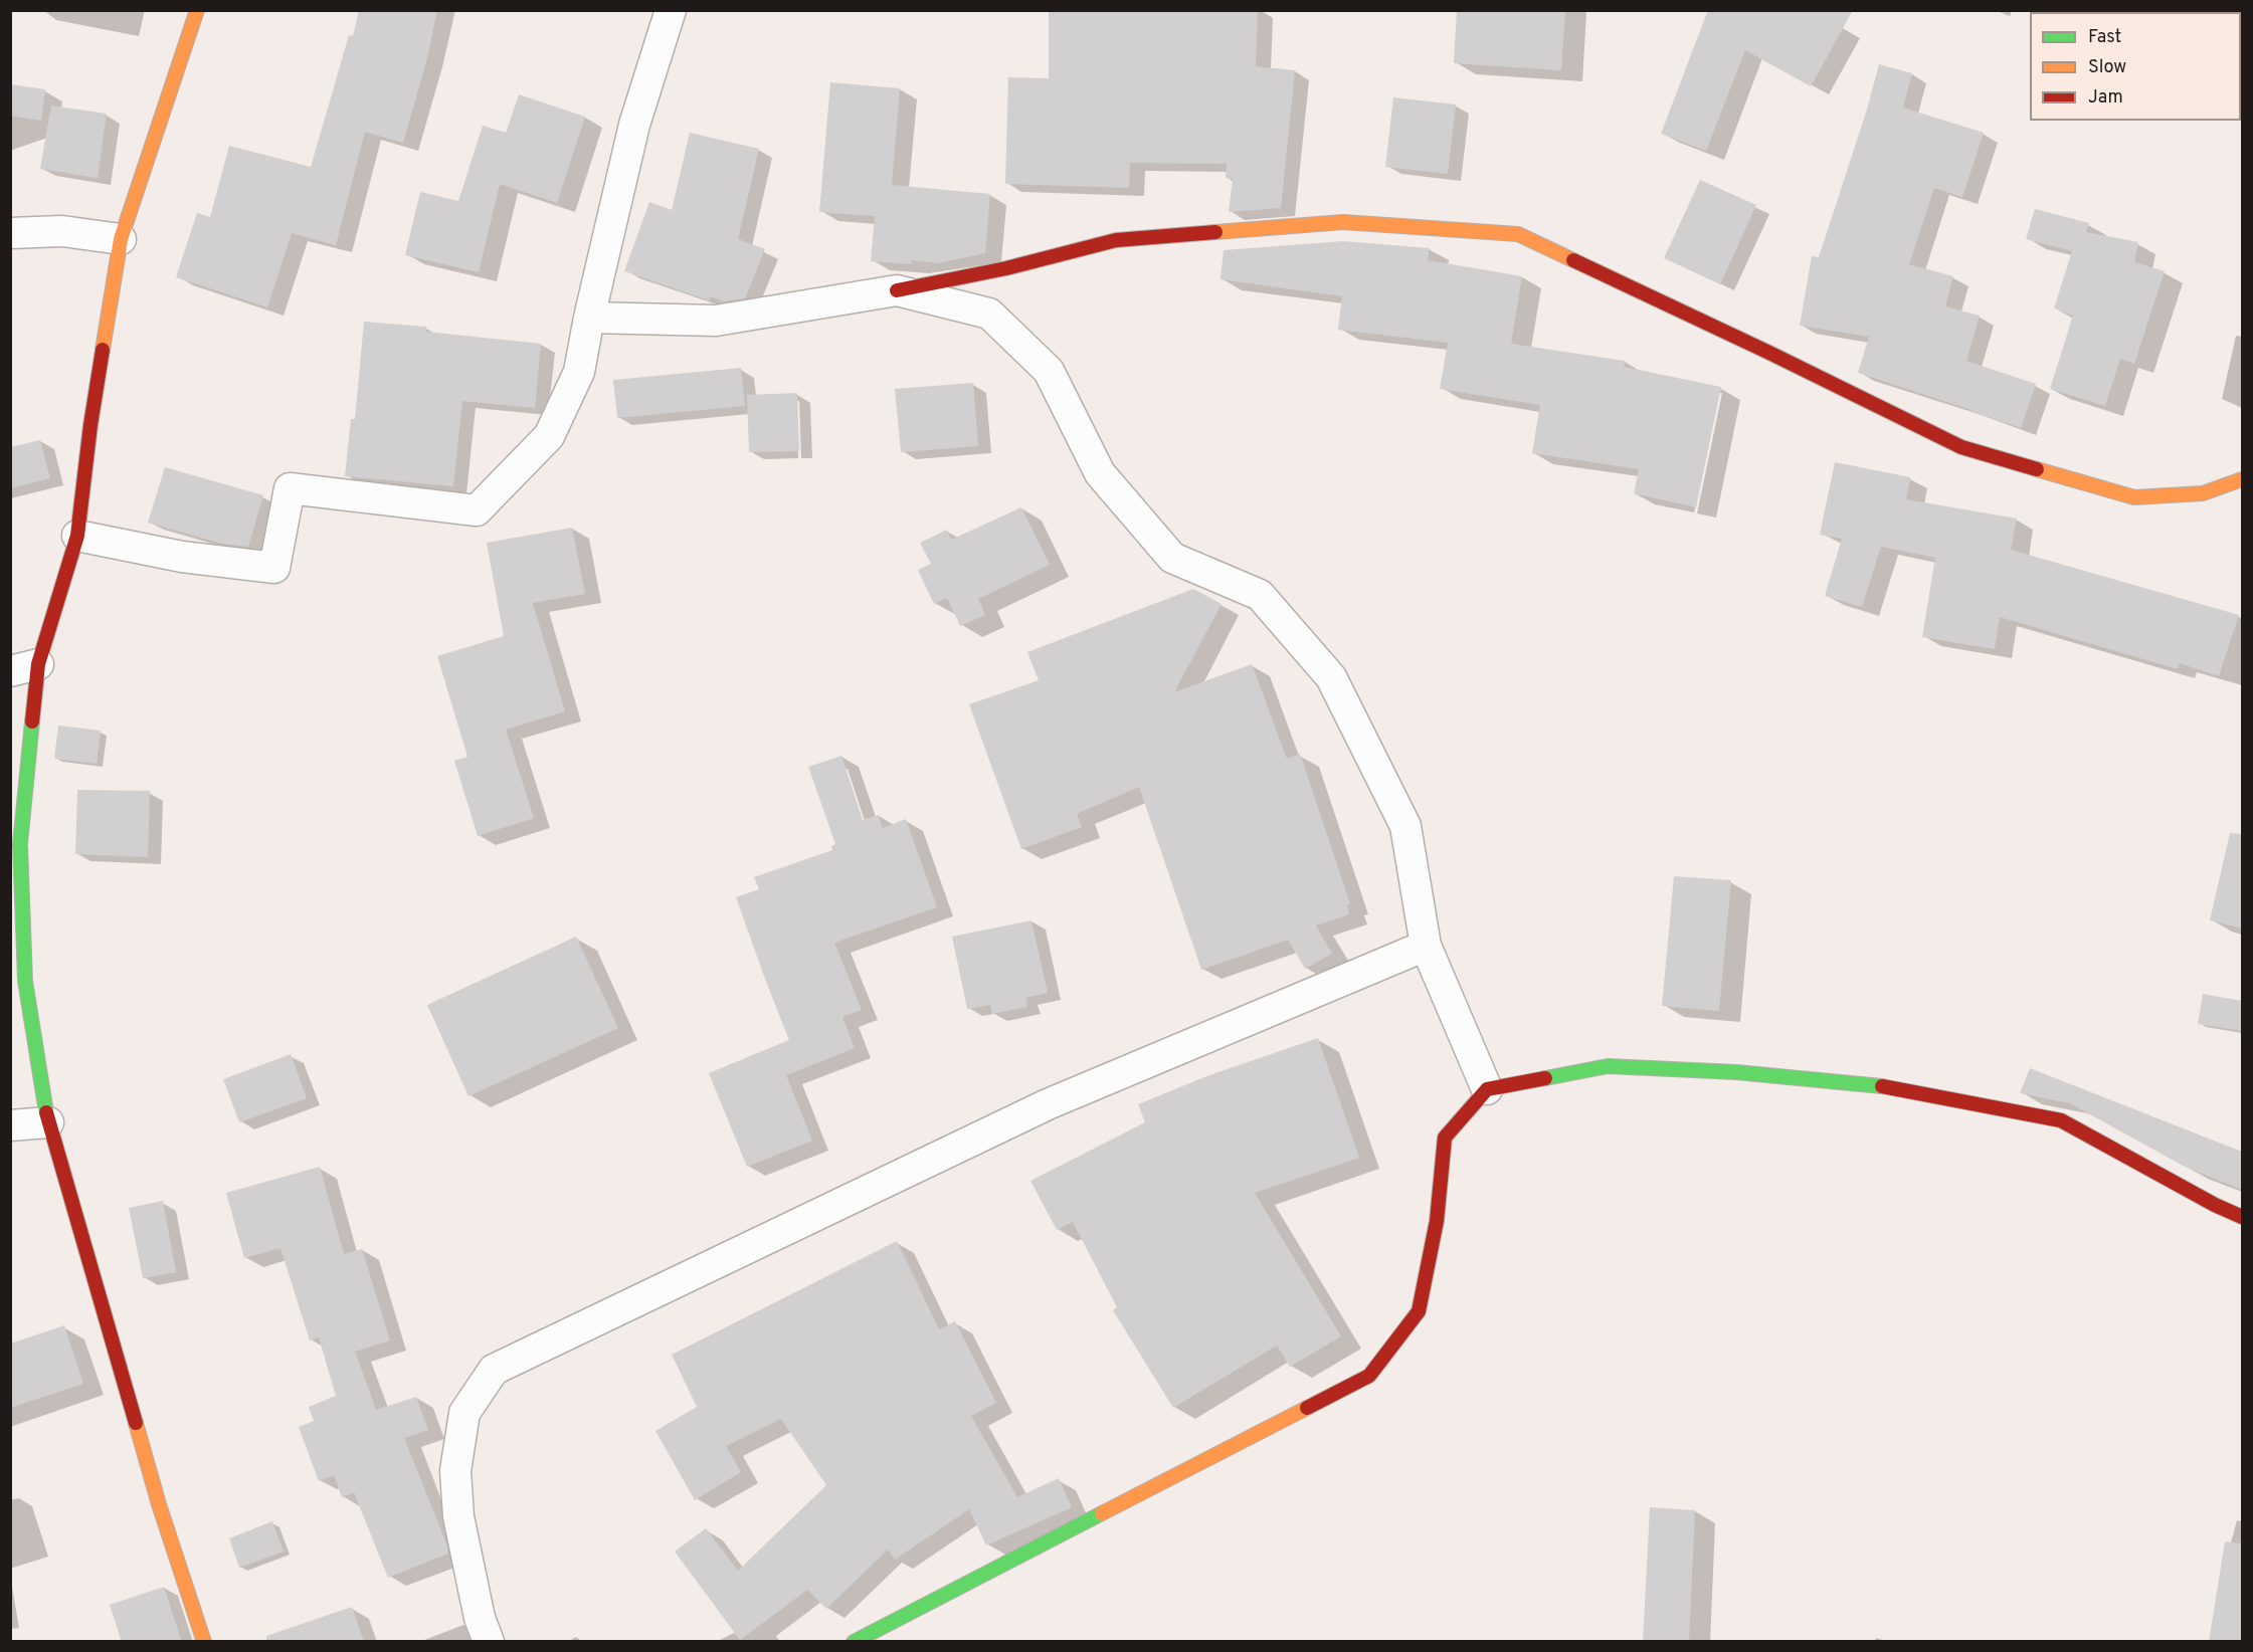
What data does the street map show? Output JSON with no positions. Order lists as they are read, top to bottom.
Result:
{
  "legend": ["Fast", "Slow", "Jam"]
}
